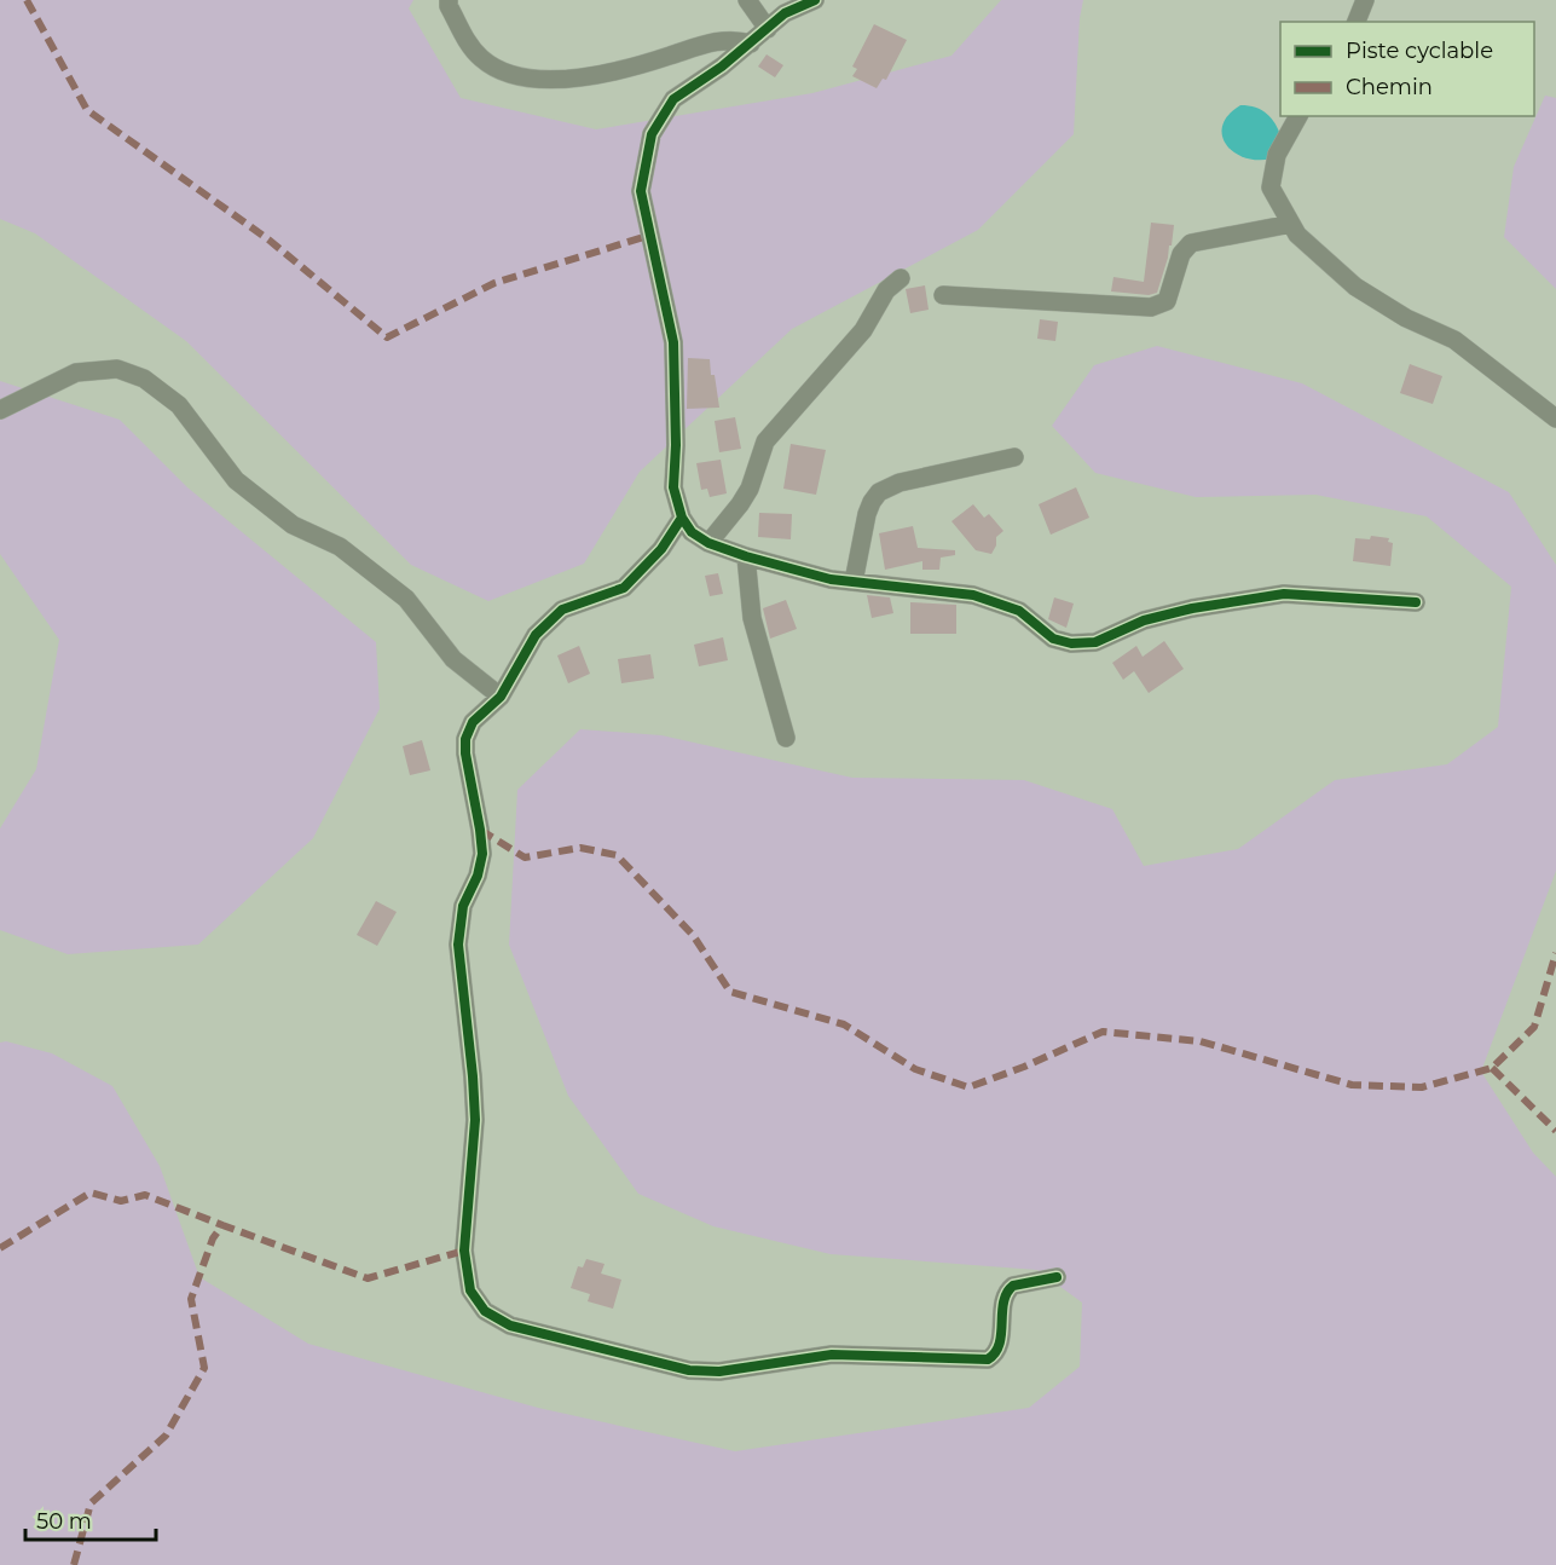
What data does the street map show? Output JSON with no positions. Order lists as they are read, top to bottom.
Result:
{
  "legend": ["Piste cyclable", "Chemin"],
  "scale_bar": "50 m"
}
